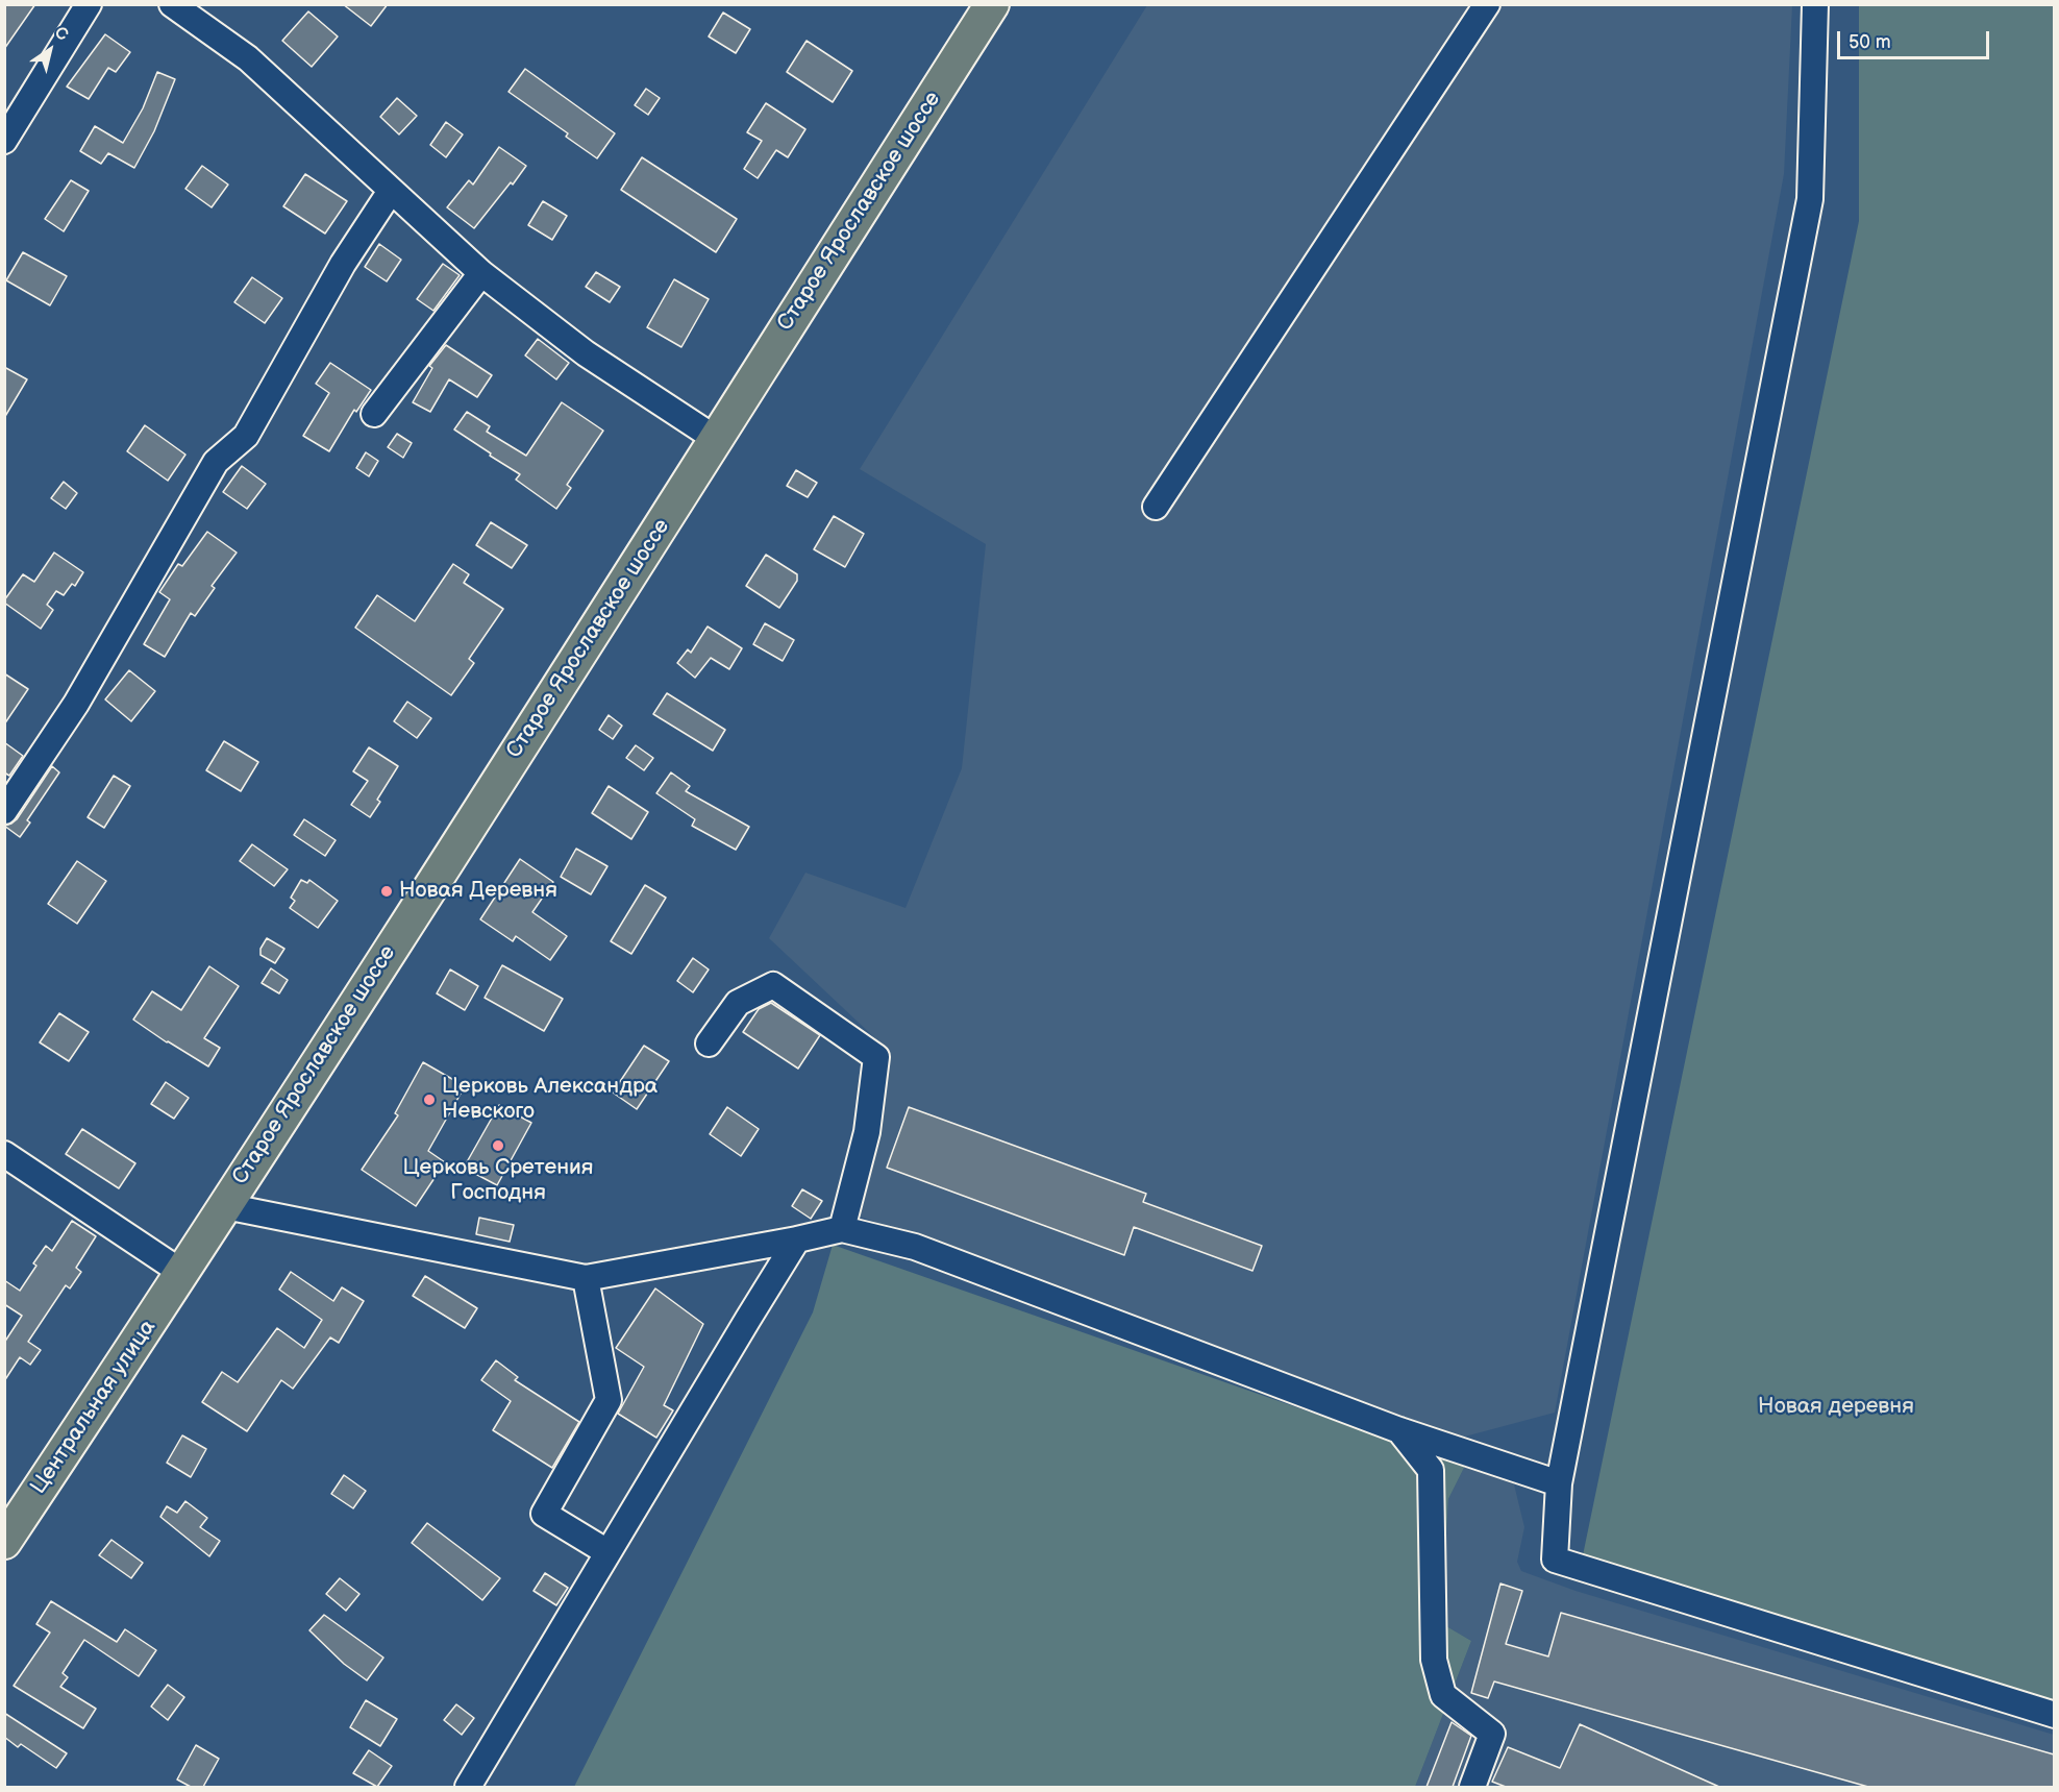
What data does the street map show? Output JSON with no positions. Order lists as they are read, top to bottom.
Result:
{
  "streets": {
    "main road": ["Старое Ярославское шоссе", "Центральная улица"]
  },
  "crossings": [
    ["Старое Ярославское шоссе", "Центральная улица"]
  ],
  "parks": ["Новая деревня"],
  "places": ["Новая Деревня", "Церковь Александра Невского", "Церковь Сретения Господня"],
  "scale_bar": "50 m",
  "north": "top right"
}
